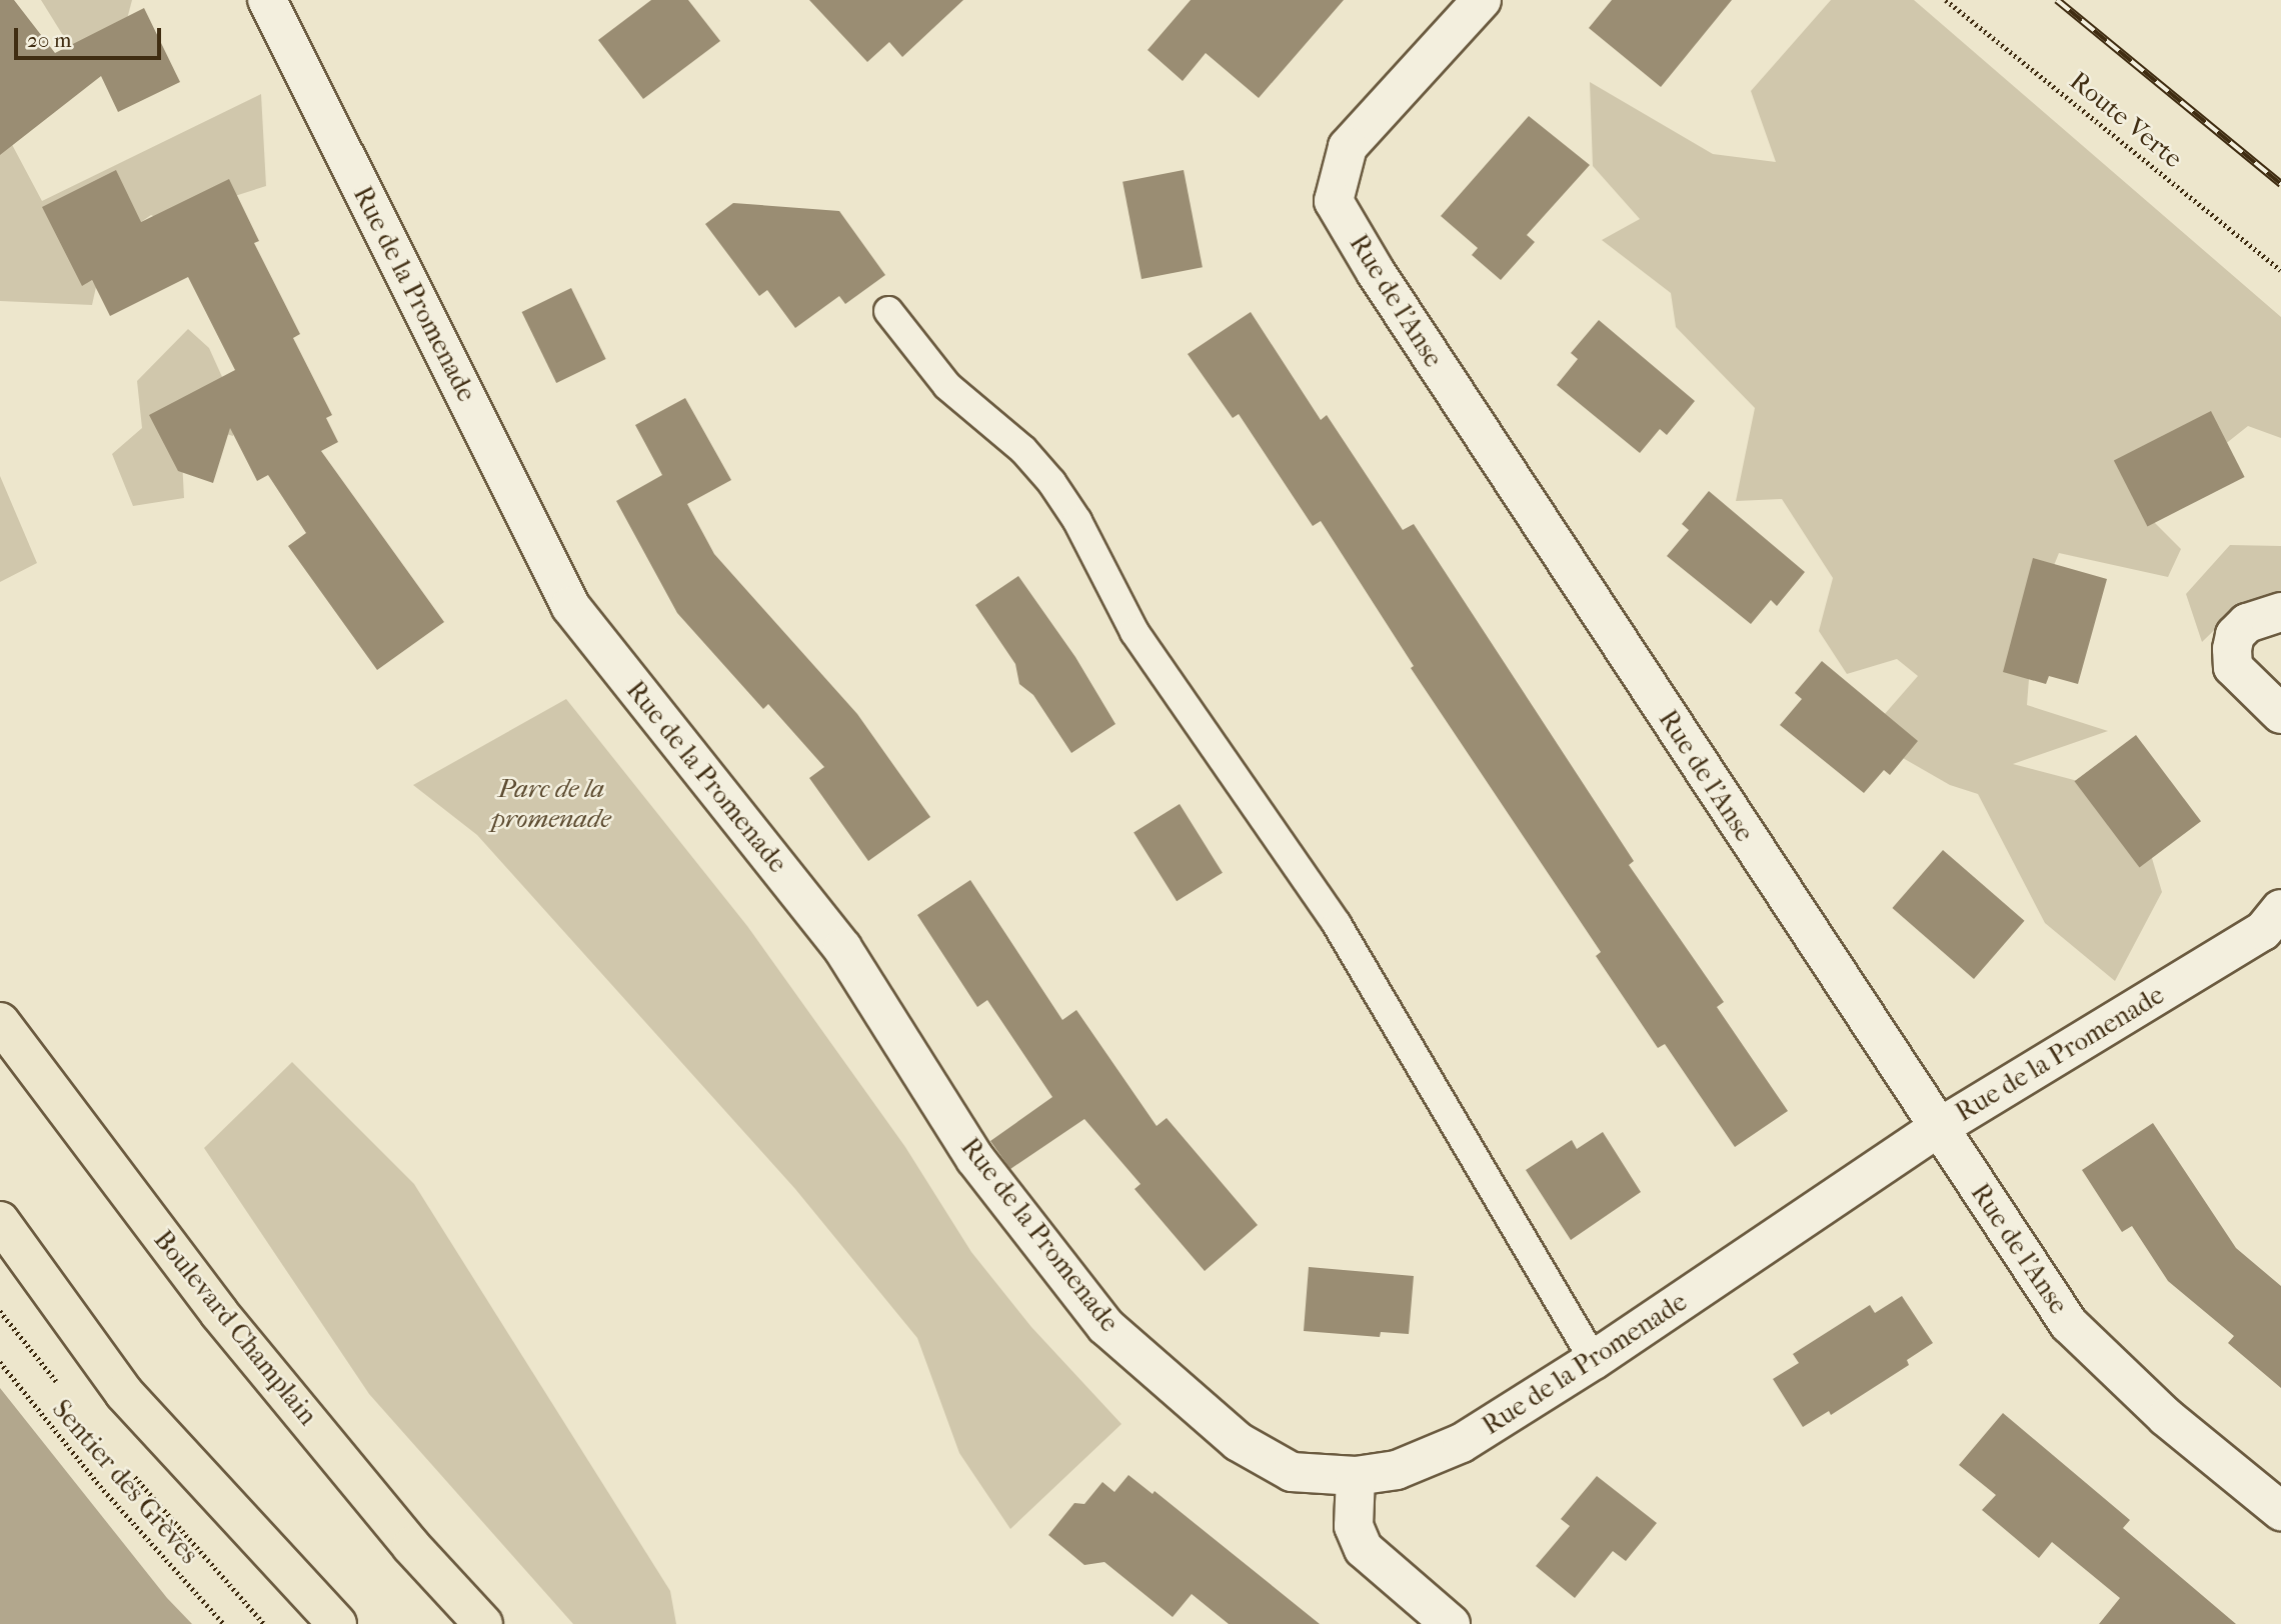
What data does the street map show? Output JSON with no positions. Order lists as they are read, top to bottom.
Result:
{
  "streets": {
    "main road": ["Boulevard Champlain"],
    "street": ["Rue de la Promenade", "Rue de l'Anse"],
    "path": ["Route Verte", "Sentier des Grèves"]
  },
  "crossings": [
    ["Rue de la Promenade", "Rue de l'Anse"]
  ],
  "parks": ["Parc de la promenade"],
  "scale_bar": "20 m"
}
